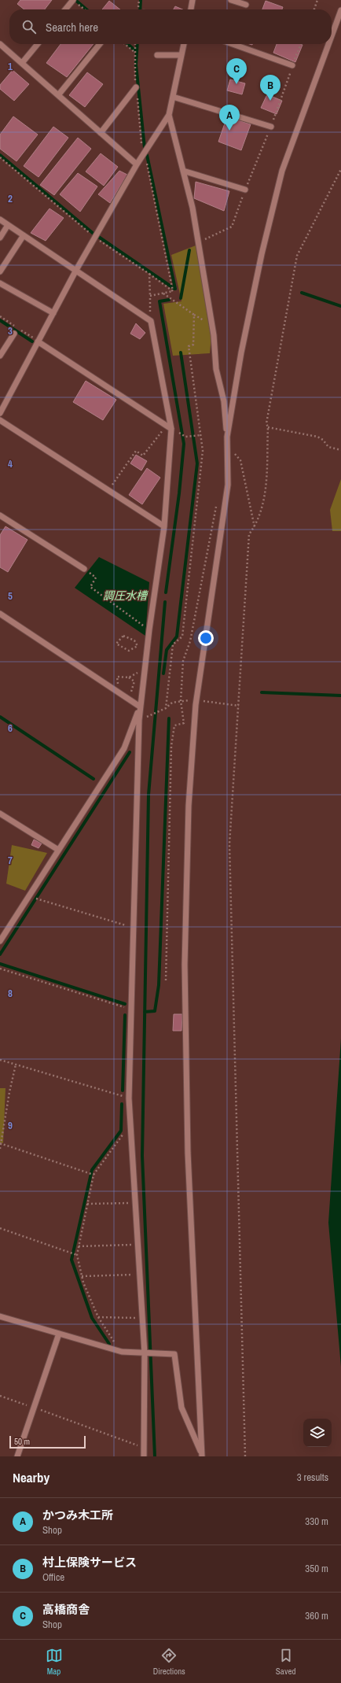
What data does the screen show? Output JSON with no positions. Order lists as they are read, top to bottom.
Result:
{
  "water": ["調圧水槽"],
  "scale_bar": "50 m",
  "page": {
    "search": "Search here",
    "pins": ["C", "B", "A"],
    "scale": "50 m",
    "heading": ["Nearby", "3 results"],
    "list": [
      {
        "mark": "A",
        "name": "かつみ木工所",
        "note": "Shop",
        "value": "330 m"
      },
      {
        "mark": "B",
        "name": "村上保険サービス",
        "note": "Office",
        "value": "350 m"
      },
      {
        "mark": "C",
        "name": "高橋商舎",
        "note": "Shop",
        "value": "360 m"
      }
    ],
    "nav": ["Map", "Directions", "Saved"]
  },
  "grid": {
    "rows": [
      "1",
      "2",
      "3",
      "4",
      "5",
      "6",
      "7",
      "8",
      "9"
    ]
  }
}
